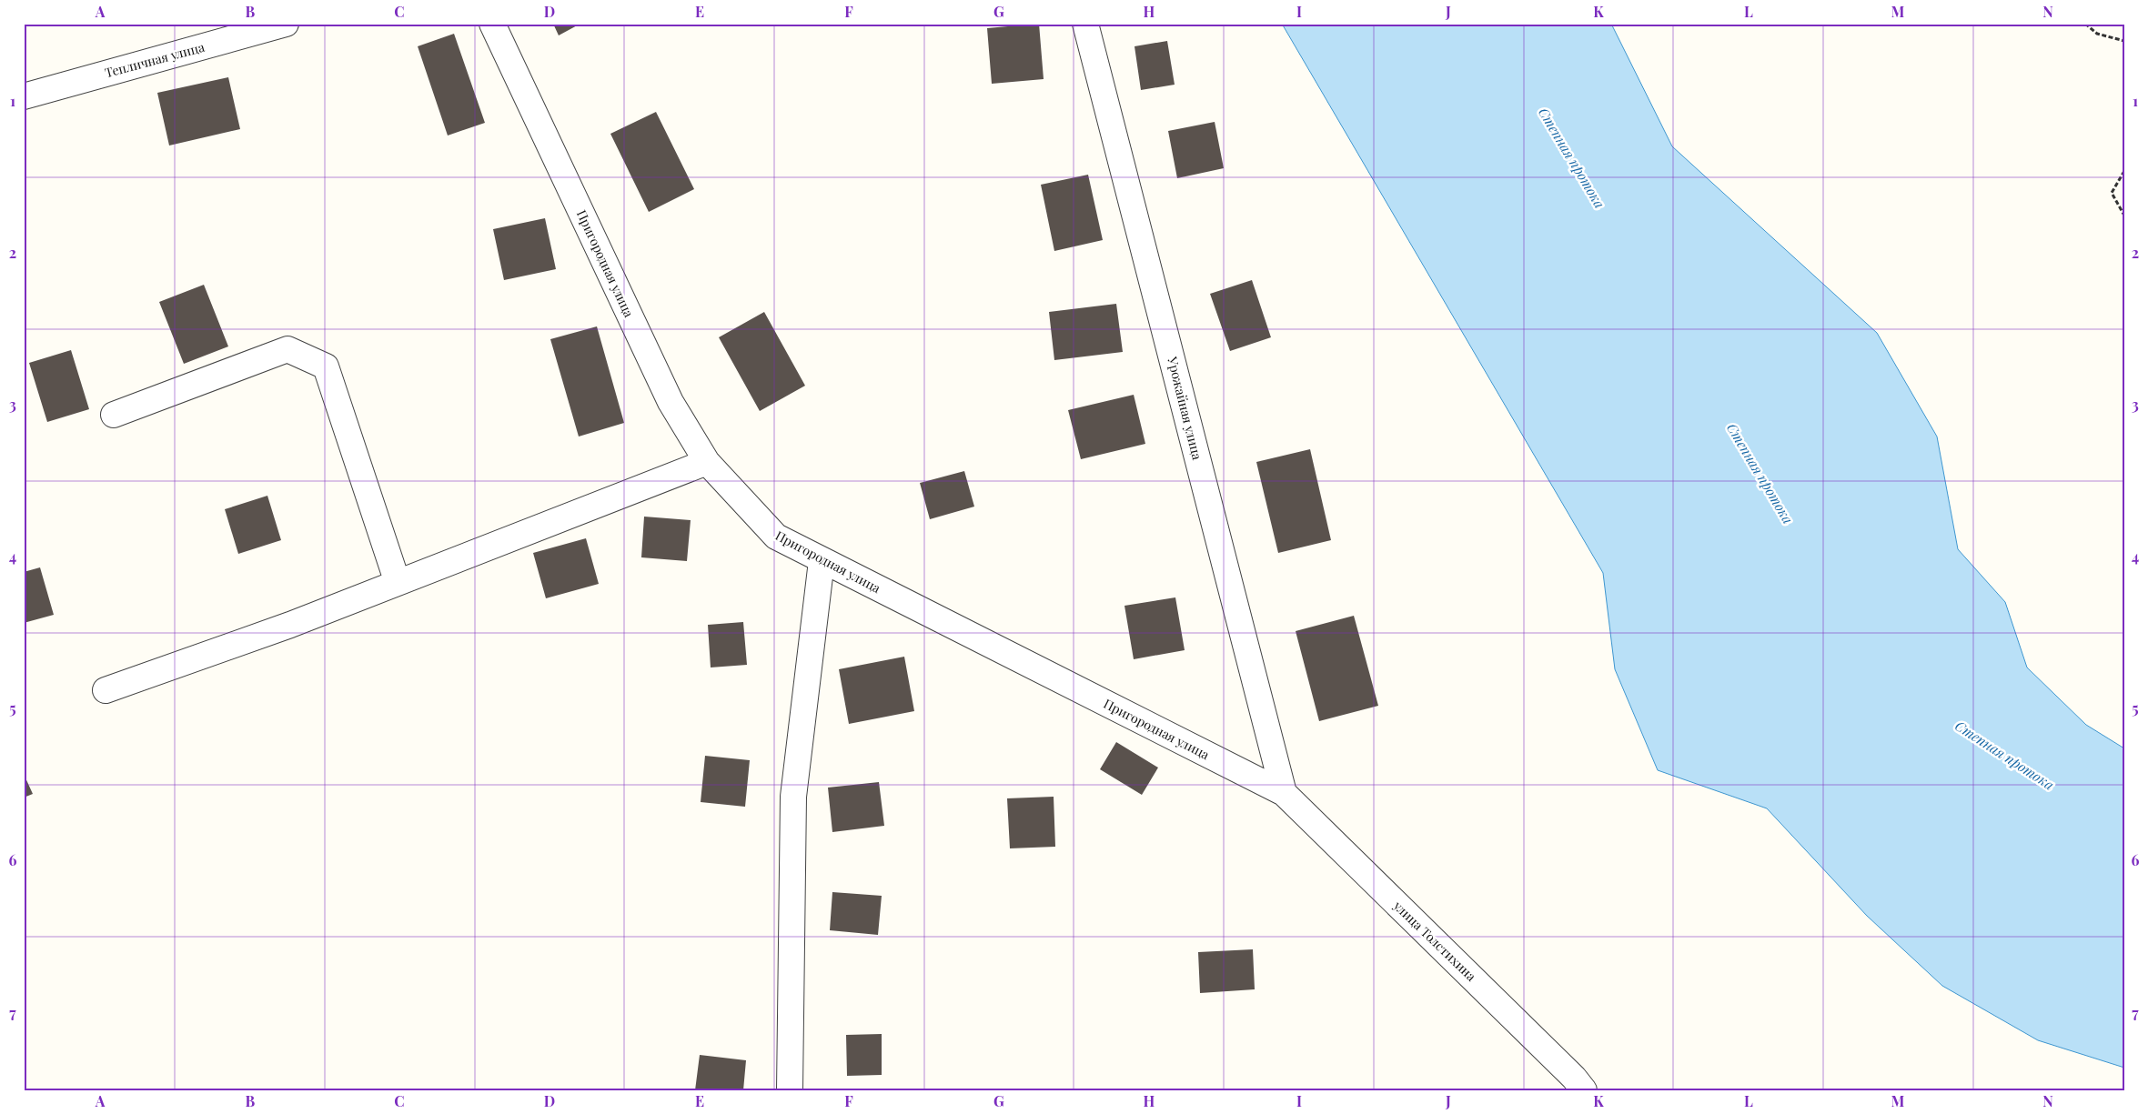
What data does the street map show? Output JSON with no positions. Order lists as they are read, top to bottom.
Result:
{
  "streets": {
    "street": [
      "Тепличная улица",
      "Пригородная улица",
      "Урожайная улица",
      "улица Толстихина"
    ]
  },
  "crossings": [
    ["Пригородная улица", "Урожайная улица"],
    ["Пригородная улица", "улица Толстихина"],
    ["Урожайная улица", "улица Толстихина"]
  ],
  "water": ["Степная протока"],
  "grid": {
    "columns": [
      "A",
      "B",
      "C",
      "D",
      "E",
      "F",
      "G",
      "H",
      "I",
      "J",
      "K",
      "L",
      "M",
      "N"
    ],
    "rows": [
      "1",
      "2",
      "3",
      "4",
      "5",
      "6",
      "7"
    ]
  }
}
